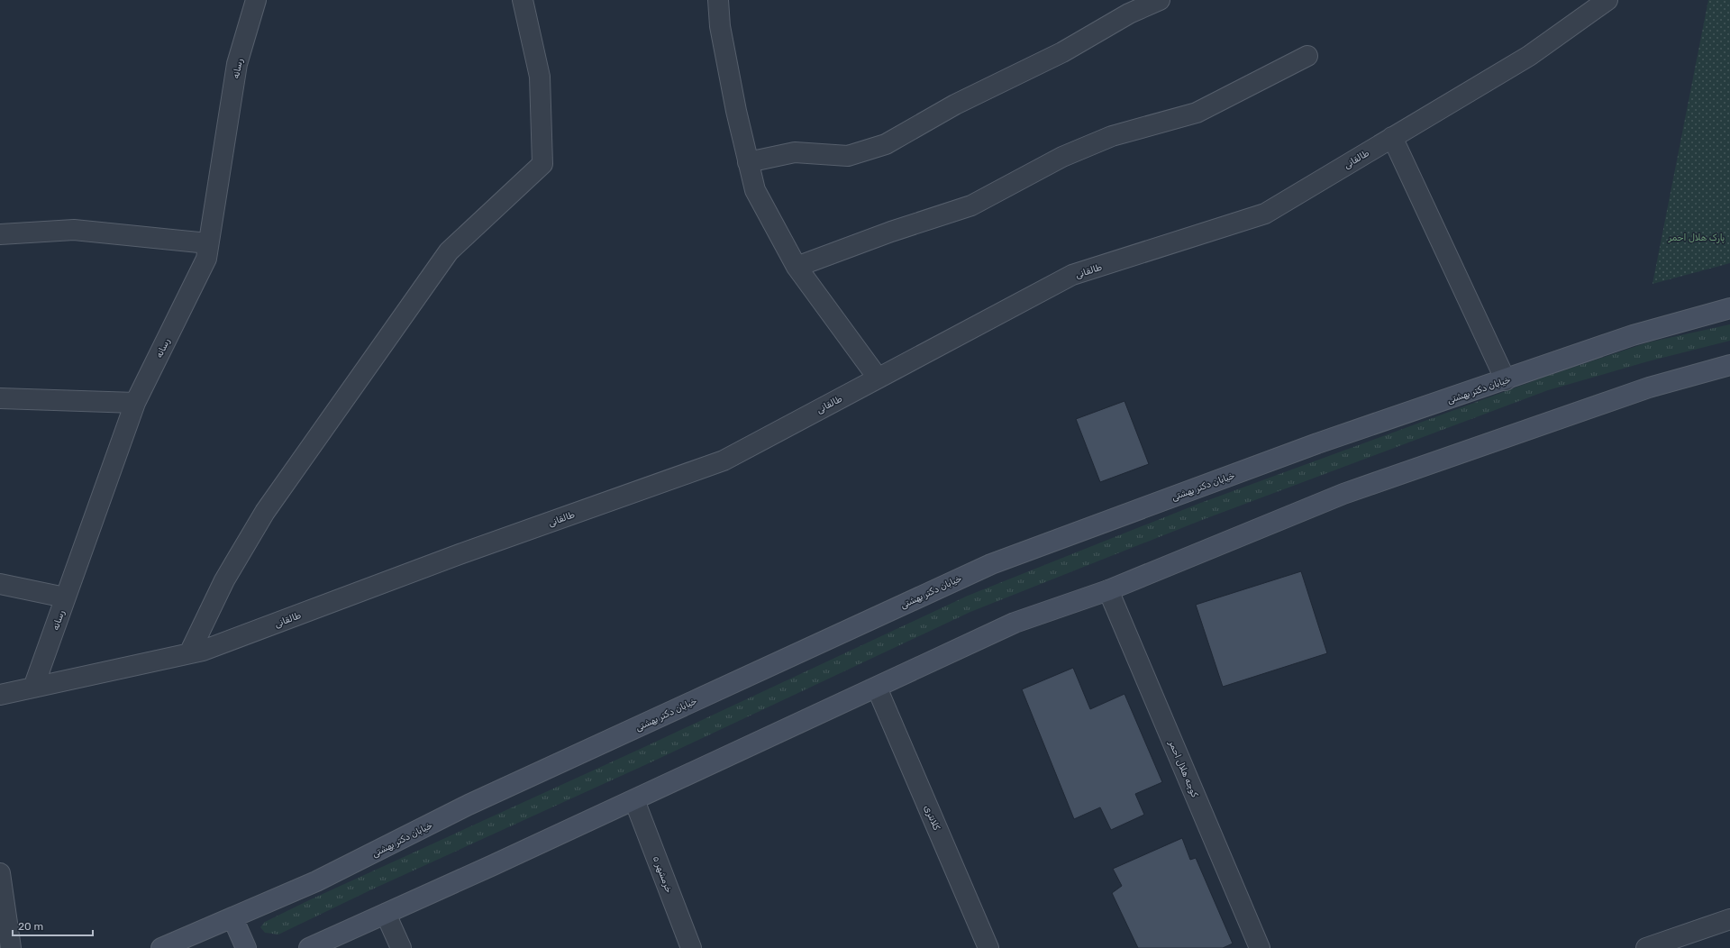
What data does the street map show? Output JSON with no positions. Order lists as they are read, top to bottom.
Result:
{
  "streets": {
    "main road": ["خیابان دکتر بهشتی"],
    "street": [
      "رسانه",
      "طالقانی",
      "کوچه هلال احمر",
      "کلانتری",
      "خرمشهر ۵"
    ]
  },
  "crossings": [
    ["رسانه", "طالقانی"]
  ],
  "parks": ["پارک هلال احمر"],
  "scale_bar": "20 m"
}
